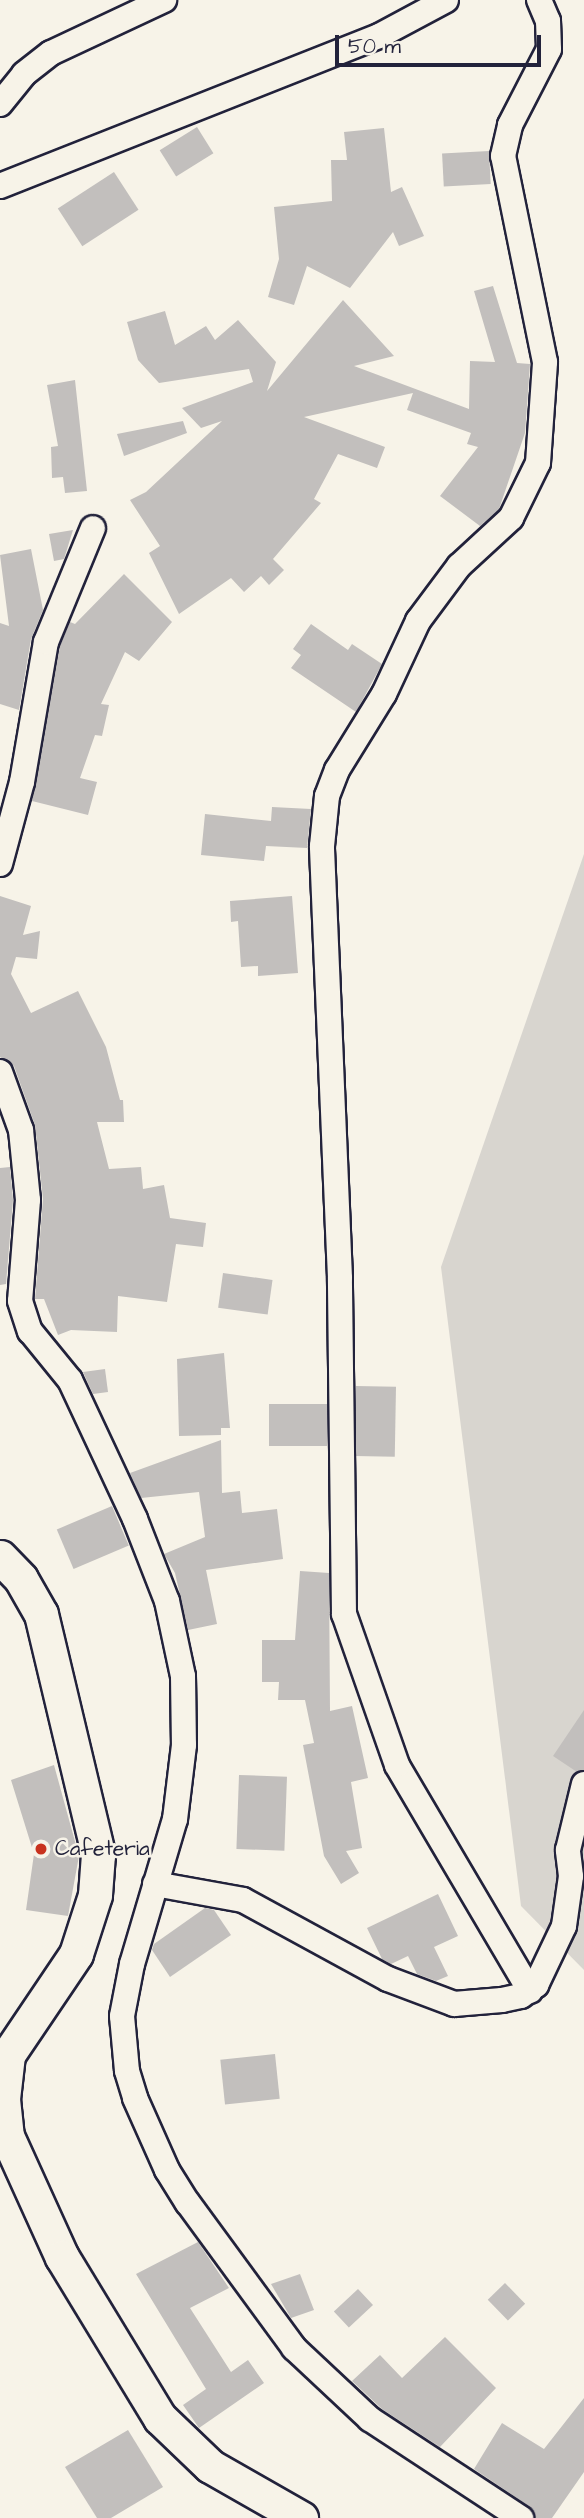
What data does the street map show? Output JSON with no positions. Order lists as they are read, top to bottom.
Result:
{
  "places": ["Cafeteria"],
  "scale_bar": "50 m"
}
